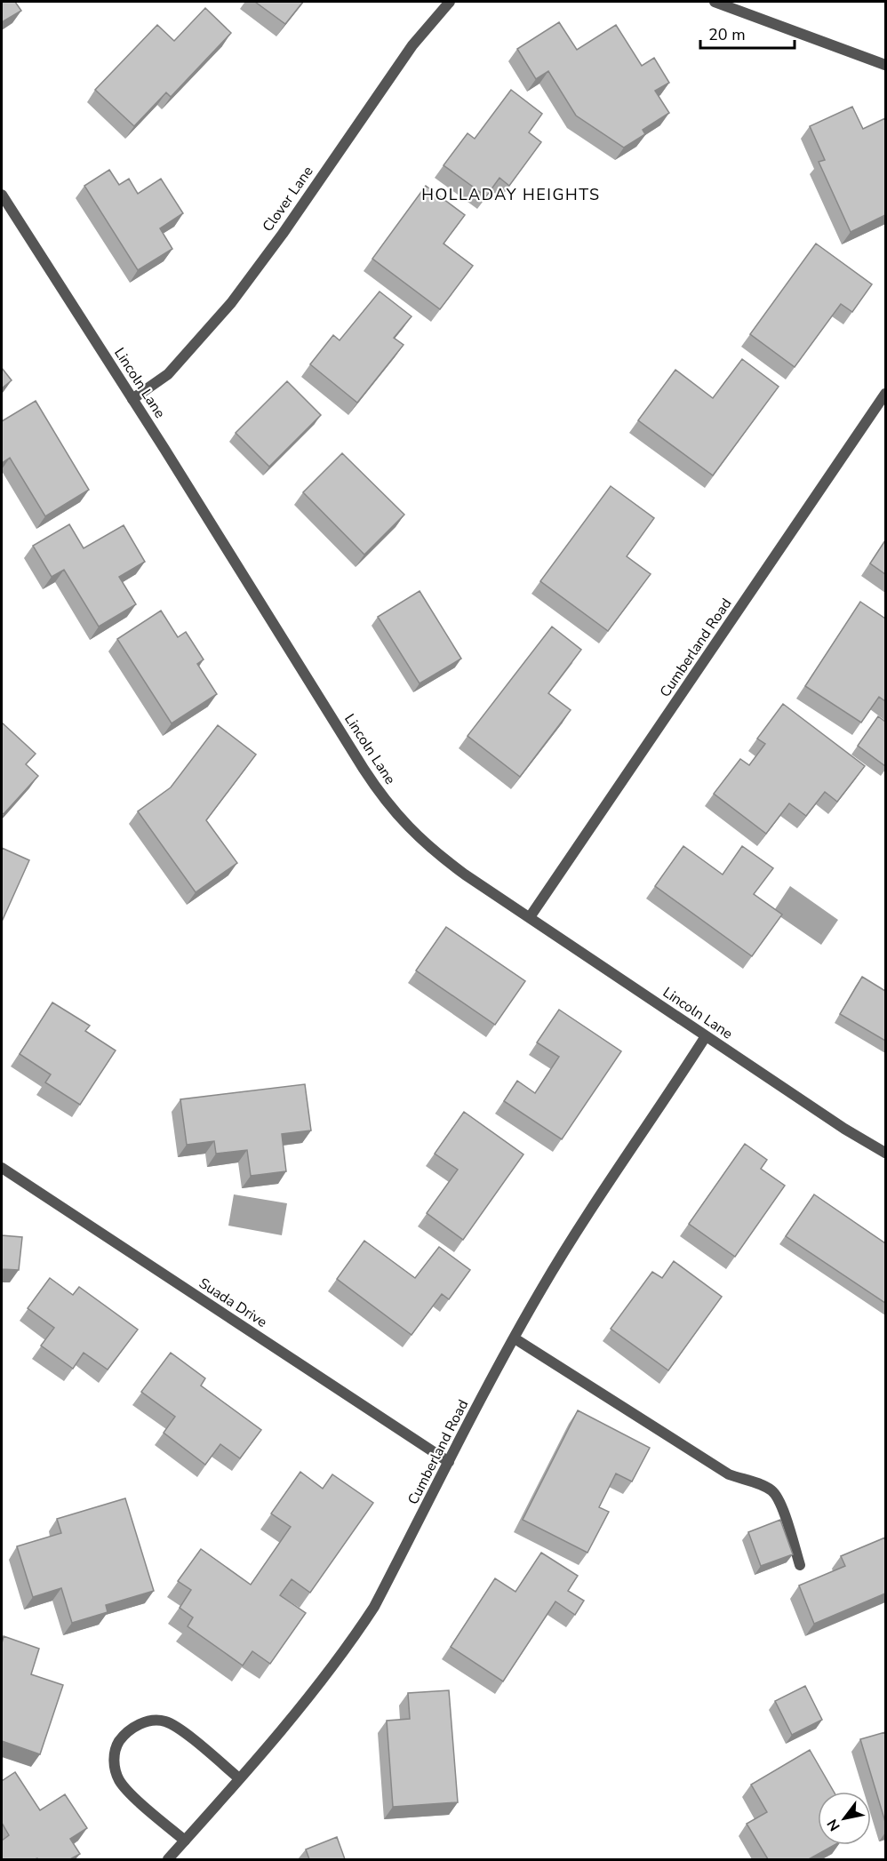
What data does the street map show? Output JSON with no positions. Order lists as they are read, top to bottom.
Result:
{
  "streets": {
    "street": [
      "Clover Lane",
      "Lincoln Lane",
      "Cumberland Road",
      "Suada Drive"
    ]
  },
  "crossings": [
    ["Clover Lane", "Lincoln Lane"],
    ["Lincoln Lane", "Cumberland Road"],
    ["Cumberland Road", "Suada Drive"]
  ],
  "districts": ["HOLLADAY HEIGHTS"],
  "scale_bar": "20 m",
  "north": "bottom left"
}
